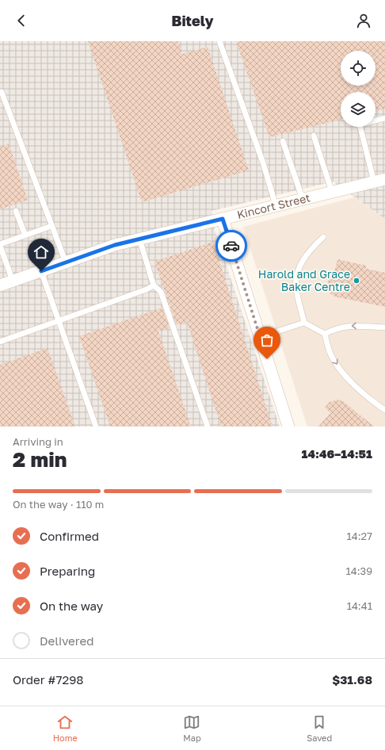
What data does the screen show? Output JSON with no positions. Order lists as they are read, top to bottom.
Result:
{
  "streets": {
    "street": ["Kincort Street"]
  },
  "places": ["Harold and Grace Baker Centre"],
  "page": {
    "header": "Bitely",
    "heading": ["2 min", "Arriving in", "14:46–14:51"],
    "panel": ["Order #7298", "$31.68"],
    "bar": "On the way · 110 m",
    "list": [
      ["Confirmed", "14:27"],
      ["Preparing", "14:39"],
      ["On the way", "14:41"],
      "Delivered"
    ],
    "tabs": ["Home", "Map", "Saved"]
  }
}
